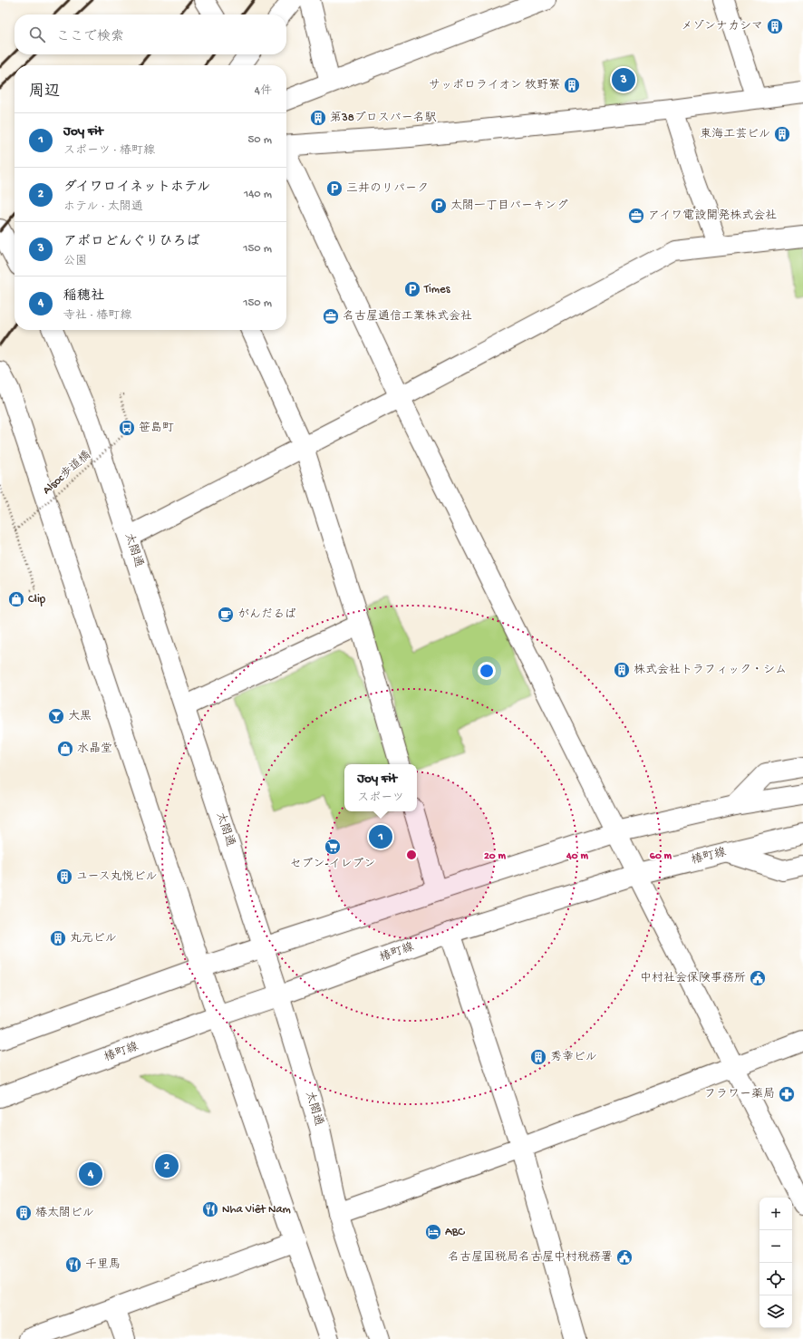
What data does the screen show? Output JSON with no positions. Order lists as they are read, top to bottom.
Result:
{
  "streets": {
    "street": ["太閤通", "椿町線"],
    "path": ["Alsoc歩道橋"]
  },
  "crossings": [
    ["太閤通", "椿町線"]
  ],
  "places": {
    "building": [
      "メゾンナカシマ",
      "サッポロライオン 牧野寮",
      "第38プロスパー名駅",
      "東海工芸ビル",
      "株式会社トラフィック・シム",
      "ユース丸悦ビル",
      "丸元ビル",
      "秀幸ビル",
      "椿太閤ビル"
    ],
    "parking": ["三井のリパーク", "太閤一丁目パーキング", "Times"],
    "office": ["アイワ電設開発株式会社", "名古屋通信工業株式会社"],
    "bus stop": ["笹島町"],
    "shop": ["Clip", "水晶堂"],
    "cafe": ["がんだるば"],
    "bar": ["大黒"],
    "supermarket": ["セブン-イレブン"],
    "public building": ["中村社会保険事務所", "名古屋国税局名古屋中村税務署"],
    "pharmacy": ["フラワー薬局"],
    "restaurant": ["Nha Viêt Nam", "千里馬"],
    "hotel": ["ABC"]
  },
  "page": {
    "search": "ここで検索",
    "heading": ["周辺", "4件"],
    "pins": [
      "3",
      "1",
      "2",
      "4"
    ],
    "list": [
      {
        "mark": "1",
        "name": "Joy Fit",
        "note": "スポーツ · 椿町線",
        "value": "50 m"
      },
      {
        "mark": "2",
        "name": "ダイワロイネットホテル",
        "note": "ホテル · 太閤通",
        "value": "140 m"
      },
      {
        "mark": "3",
        "name": "アポロどんぐりひろば",
        "note": "公園",
        "value": "150 m"
      },
      {
        "mark": "4",
        "name": "稲穂社",
        "note": "寺社 · 椿町線",
        "value": "150 m"
      }
    ],
    "popup": ["Joy Fit", "スポーツ"],
    "map_buttons": ["+", "−"]
  },
  "rings": ["20 m", "40 m", "60 m"]
}
